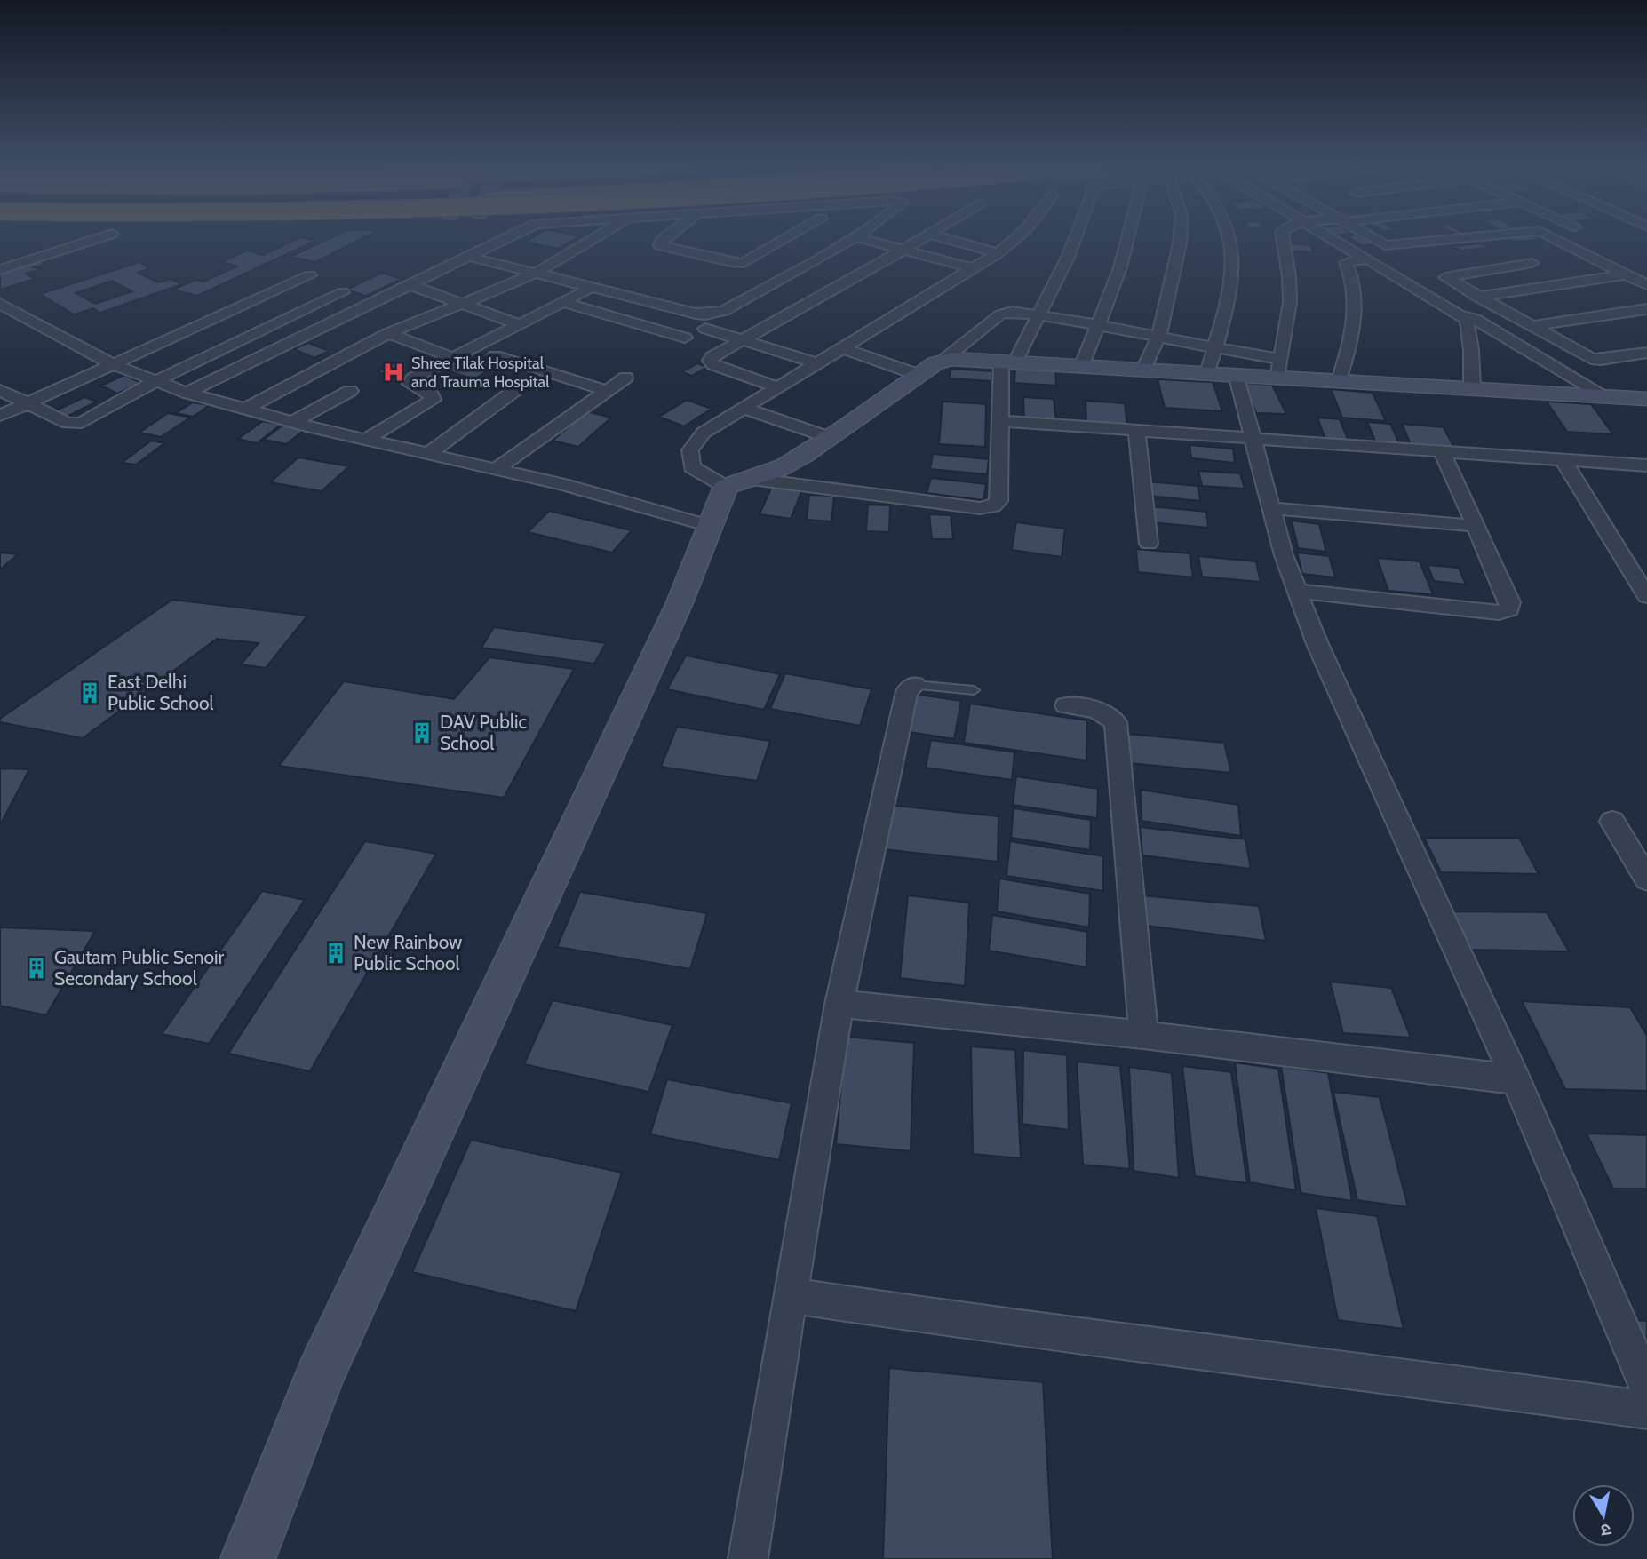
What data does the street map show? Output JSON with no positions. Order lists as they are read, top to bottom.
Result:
{
  "places": {
    "hospital": ["Shree Tilak Hospital and Trauma Hospital"],
    "building": [
      "East Delhi Public School",
      "DAV Public School",
      "New Rainbow Public School",
      "Gautam Public Senoir Secondary School"
    ]
  },
  "north": "bottom"
}
